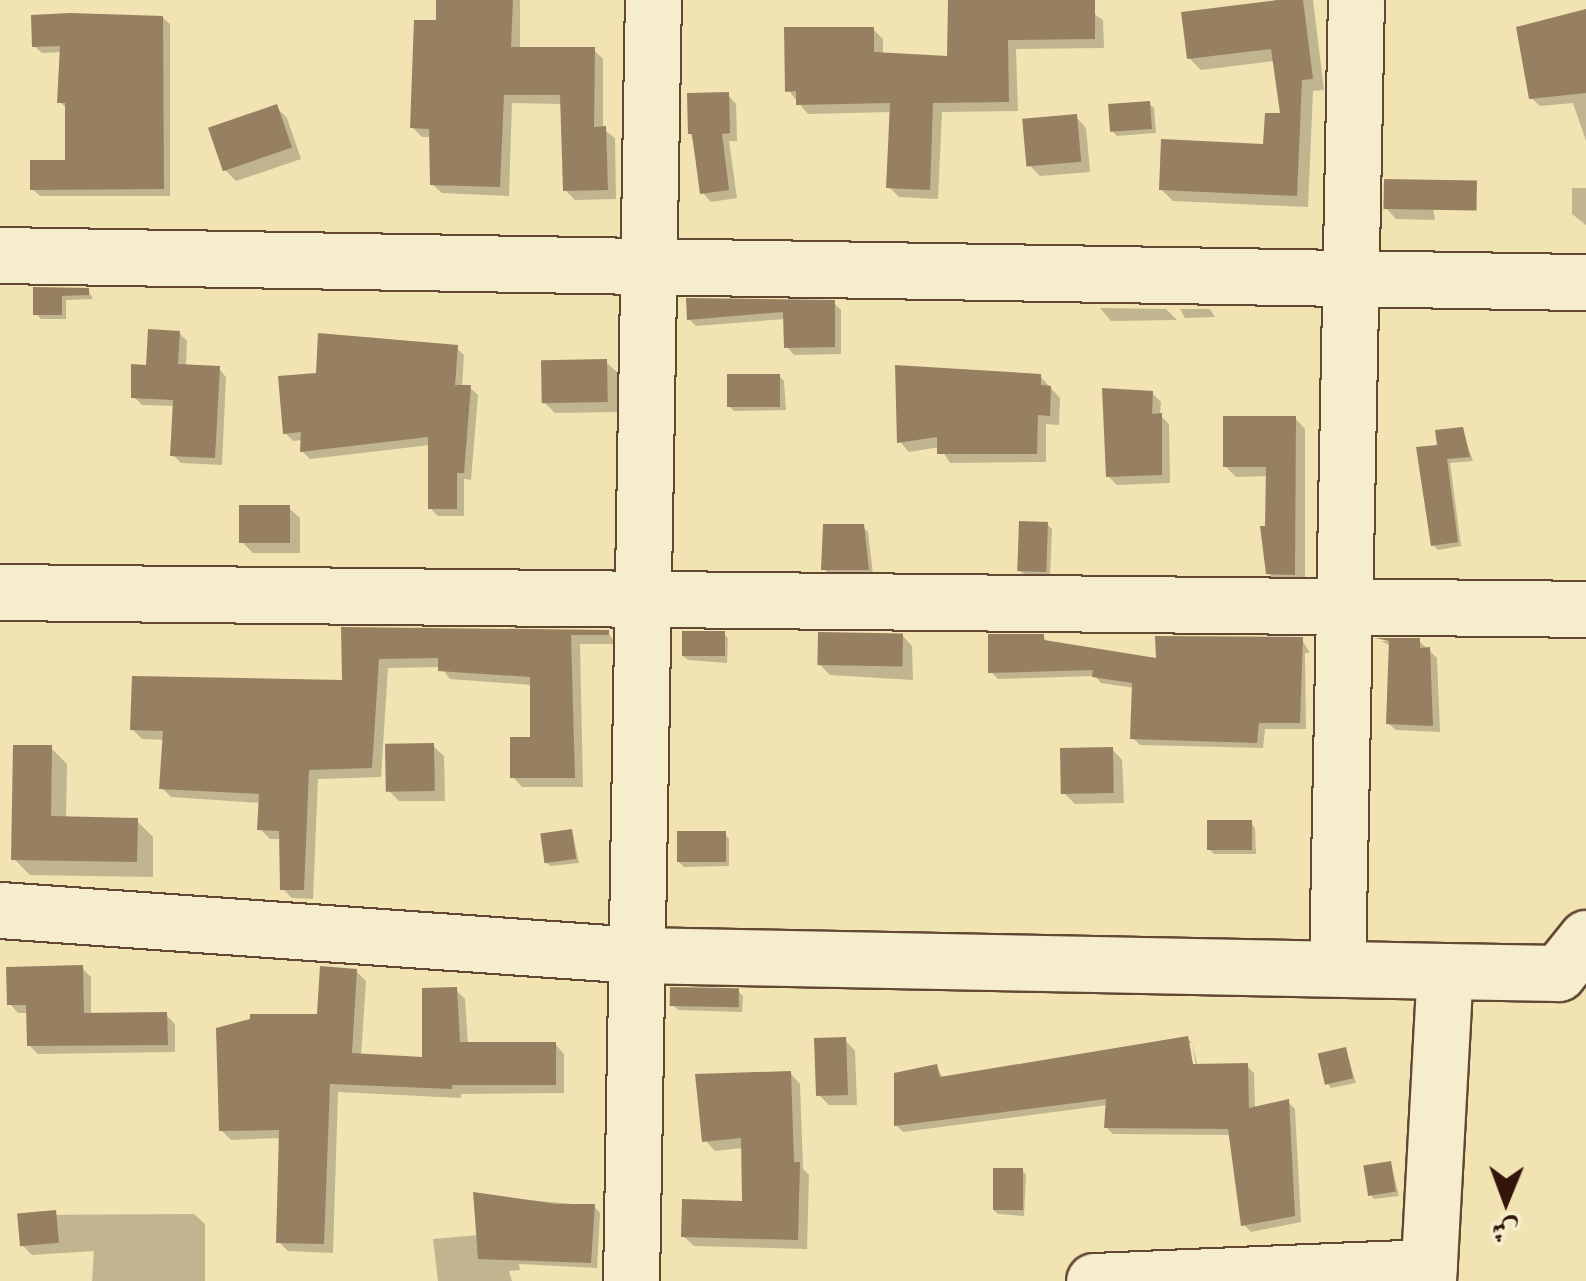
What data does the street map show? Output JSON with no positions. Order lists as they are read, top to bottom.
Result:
{
  "north": "bottom"
}
